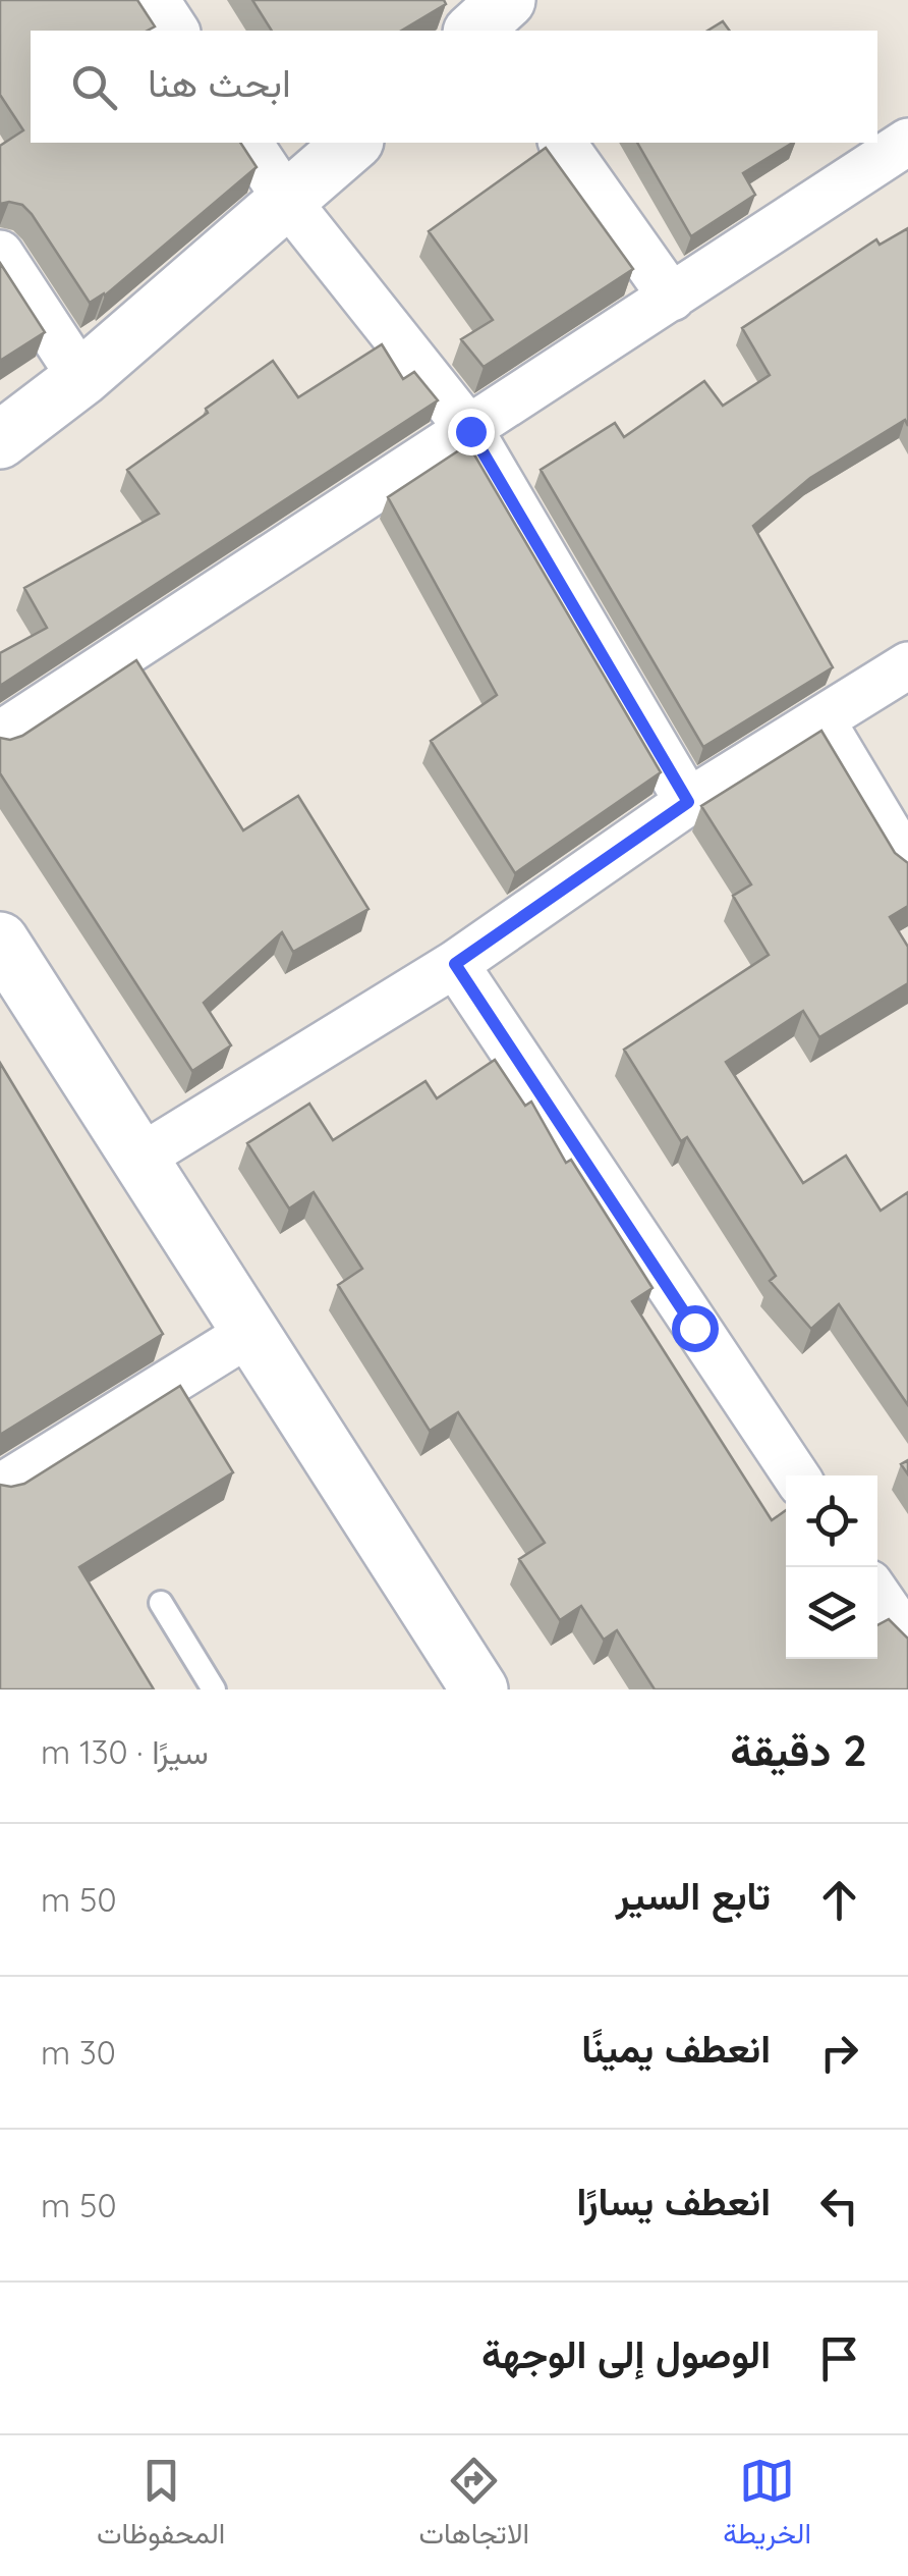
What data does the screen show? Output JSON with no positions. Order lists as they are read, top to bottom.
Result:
{
  "page": {
    "search": "ابحث هنا",
    "heading": ["2 دقيقة", "سيرًا · 130 m"],
    "list": [
      ["تابع السير", "50 m"],
      ["انعطف يمينًا", "30 m"],
      ["انعطف يسارًا", "50 m"],
      "الوصول إلى الوجهة"
    ],
    "nav": ["الخريطة", "الاتجاهات", "المحفوظات"]
  }
}
